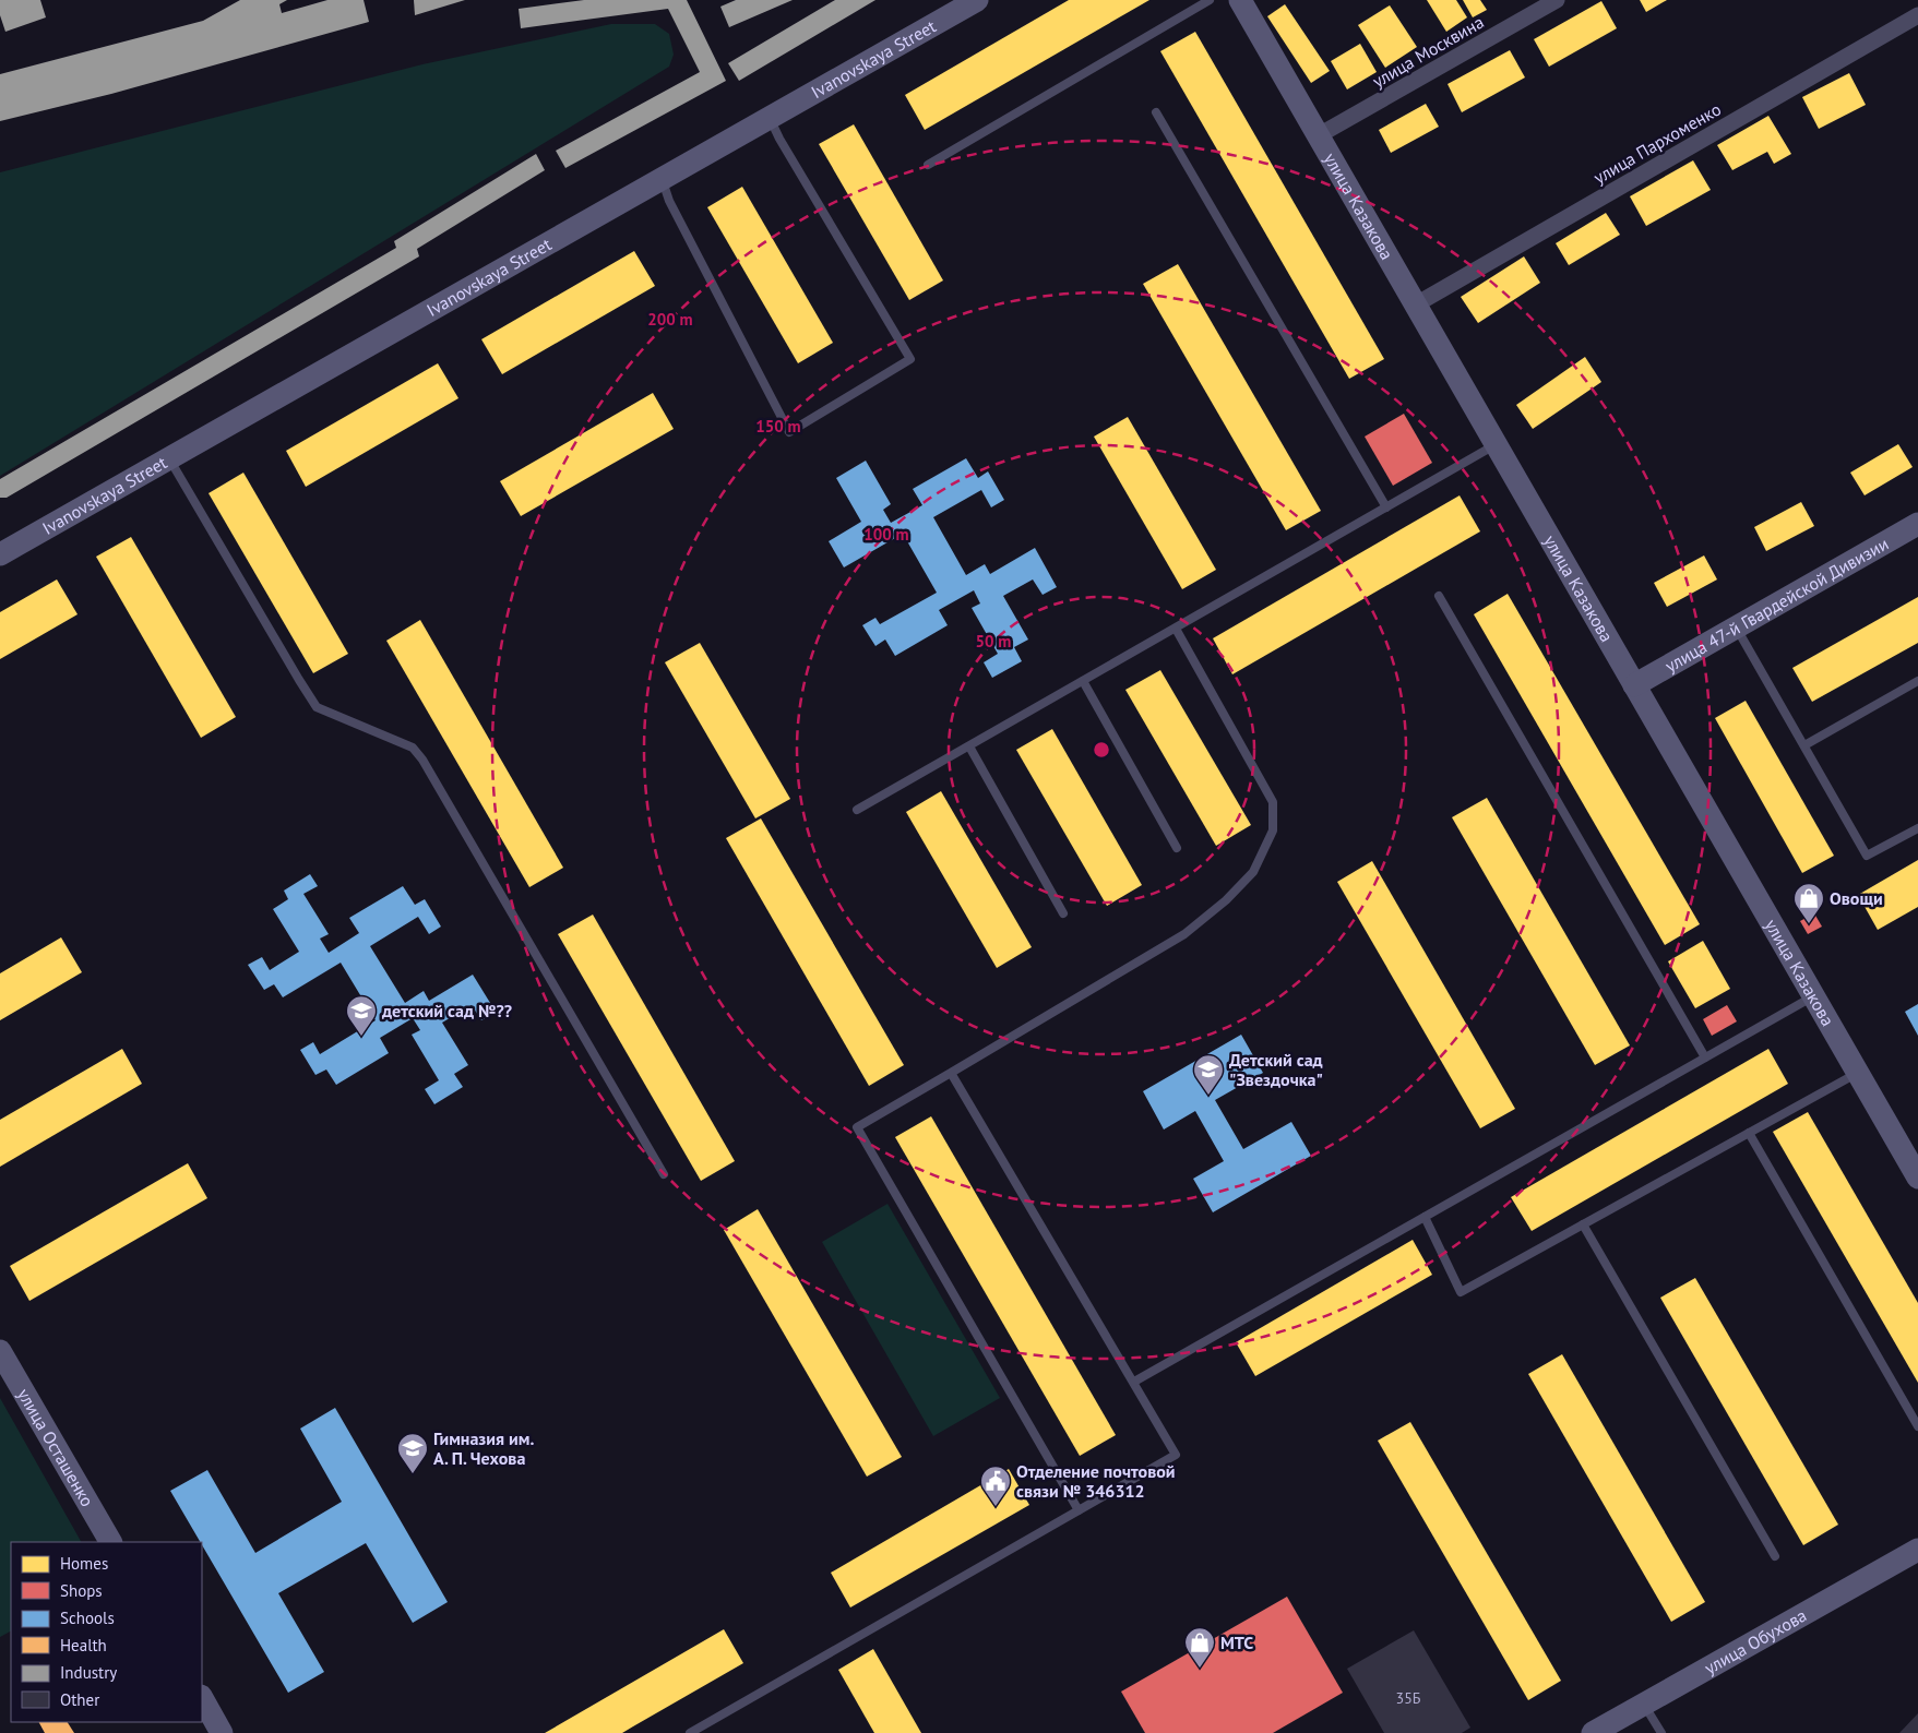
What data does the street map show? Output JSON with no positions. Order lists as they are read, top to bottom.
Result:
{
  "streets": {
    "street": [
      "улица Москвина",
      "Ivanovskaya Street",
      "улица Пархоменко",
      "улица Казакова",
      "улица 47-й Гвардейской Дивизии",
      "улица Осташенко",
      "улица Обухова"
    ]
  },
  "crossings": [
    ["улица Москвина", "улица Казакова"],
    ["улица Пархоменко", "улица Казакова"],
    ["улица Казакова", "улица 47-й Гвардейской Дивизии"]
  ],
  "places": {
    "shop": ["Овощи", "МТС"],
    "school or university": ["детский сад №??", "Детский сад \"Звездочка\"", "Гимназия им. А. П. Чехова"],
    "public building": ["Отделение почтовой связи № 346312"]
  },
  "house_numbers": ["35Б"],
  "legend": [
    "Homes",
    "Shops",
    "Schools",
    "Health",
    "Industry",
    "Other"
  ],
  "rings": [
    "200 m",
    "150 m",
    "100 m",
    "50 m"
  ]
}
